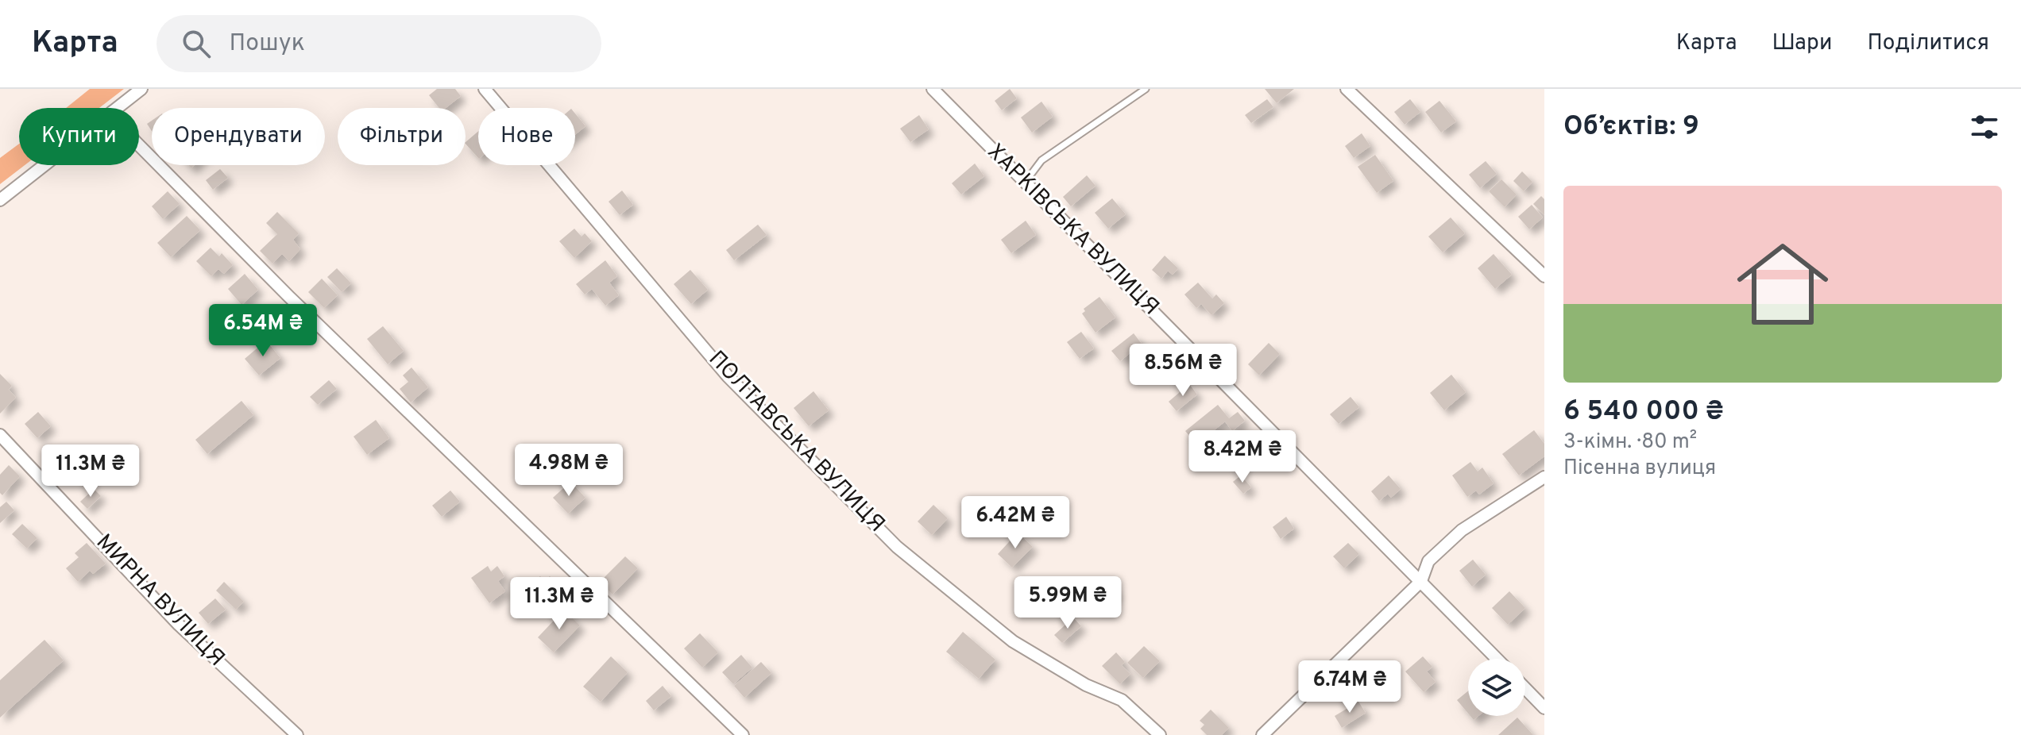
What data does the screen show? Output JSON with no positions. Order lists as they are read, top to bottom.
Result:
{
  "streets": {
    "street": ["ХАРКІВСЬКА ВУЛИЦЯ", "ПОЛТАВСЬКА ВУЛИЦЯ", "МИРНА ВУЛИЦЯ"]
  },
  "page": {
    "header": "Карта",
    "search": "Пошук",
    "nav": ["Карта", "Шари", "Поділитися"],
    "heading": "Об’єктів: 9",
    "chip": [
      "Купити",
      "Орендувати",
      "Фільтри",
      "Нове"
    ],
    "list": [
      {
        "name": "6 540 000 ₴",
        "note": "3-кімн. · 80 m² · Пісенна вулиця"
      }
    ],
    "price": [
      "6.54M ₴",
      "8.56M ₴",
      "8.42M ₴",
      "4.98M ₴",
      "11.3M ₴",
      "6.42M ₴",
      "5.99M ₴",
      "11.3M ₴",
      "6.74M ₴"
    ]
  }
}
